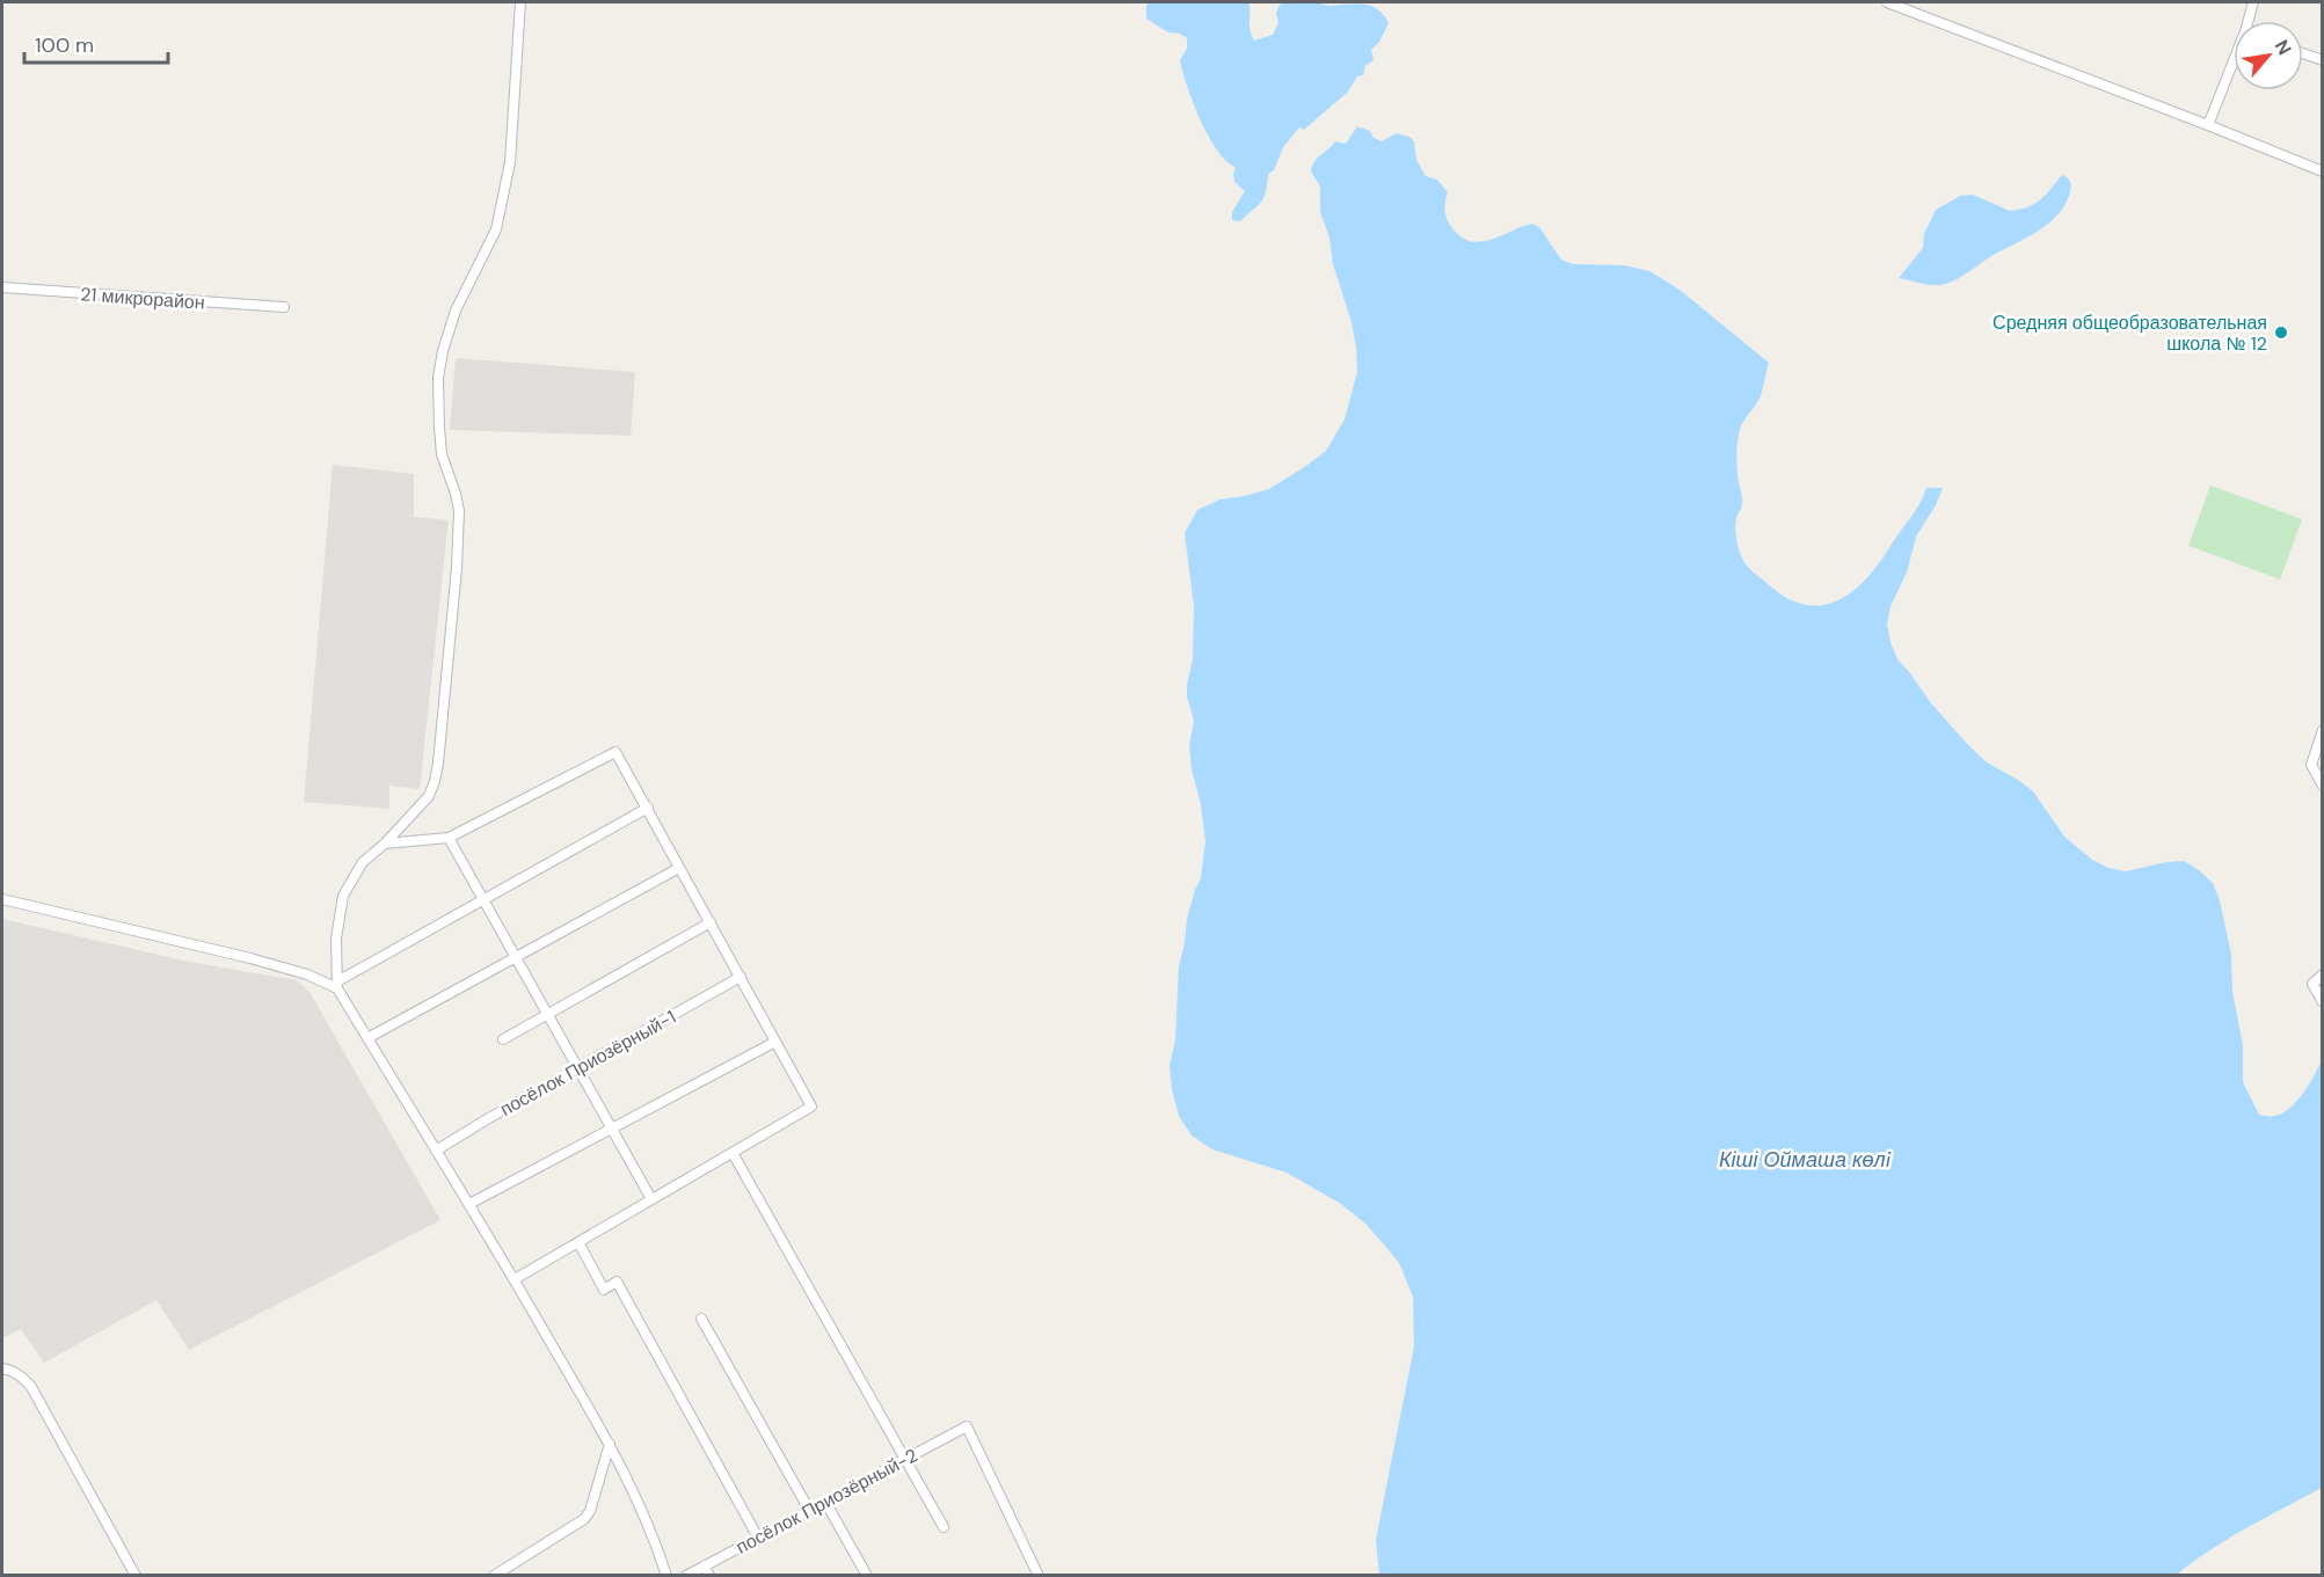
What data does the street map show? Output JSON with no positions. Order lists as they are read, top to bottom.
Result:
{
  "streets": {
    "street": ["21 микрорайон", "посёлок Приозёрный-1", "посёлок Приозёрный-2"]
  },
  "water": ["Кіші Оймаша көлi"],
  "places": ["Средняя общеобразовательная школа № 12"],
  "scale_bar": "100 m",
  "north": "top right"
}
